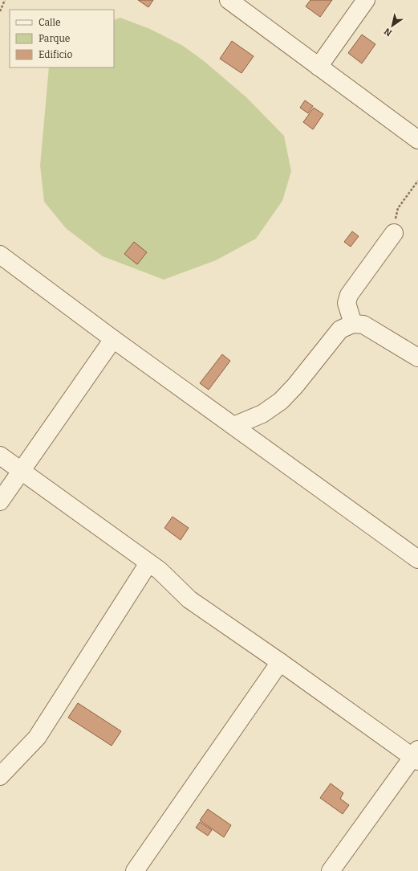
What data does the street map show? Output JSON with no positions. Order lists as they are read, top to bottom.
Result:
{
  "legend": ["Calle", "Parque", "Edificio"],
  "north": "bottom left"
}
